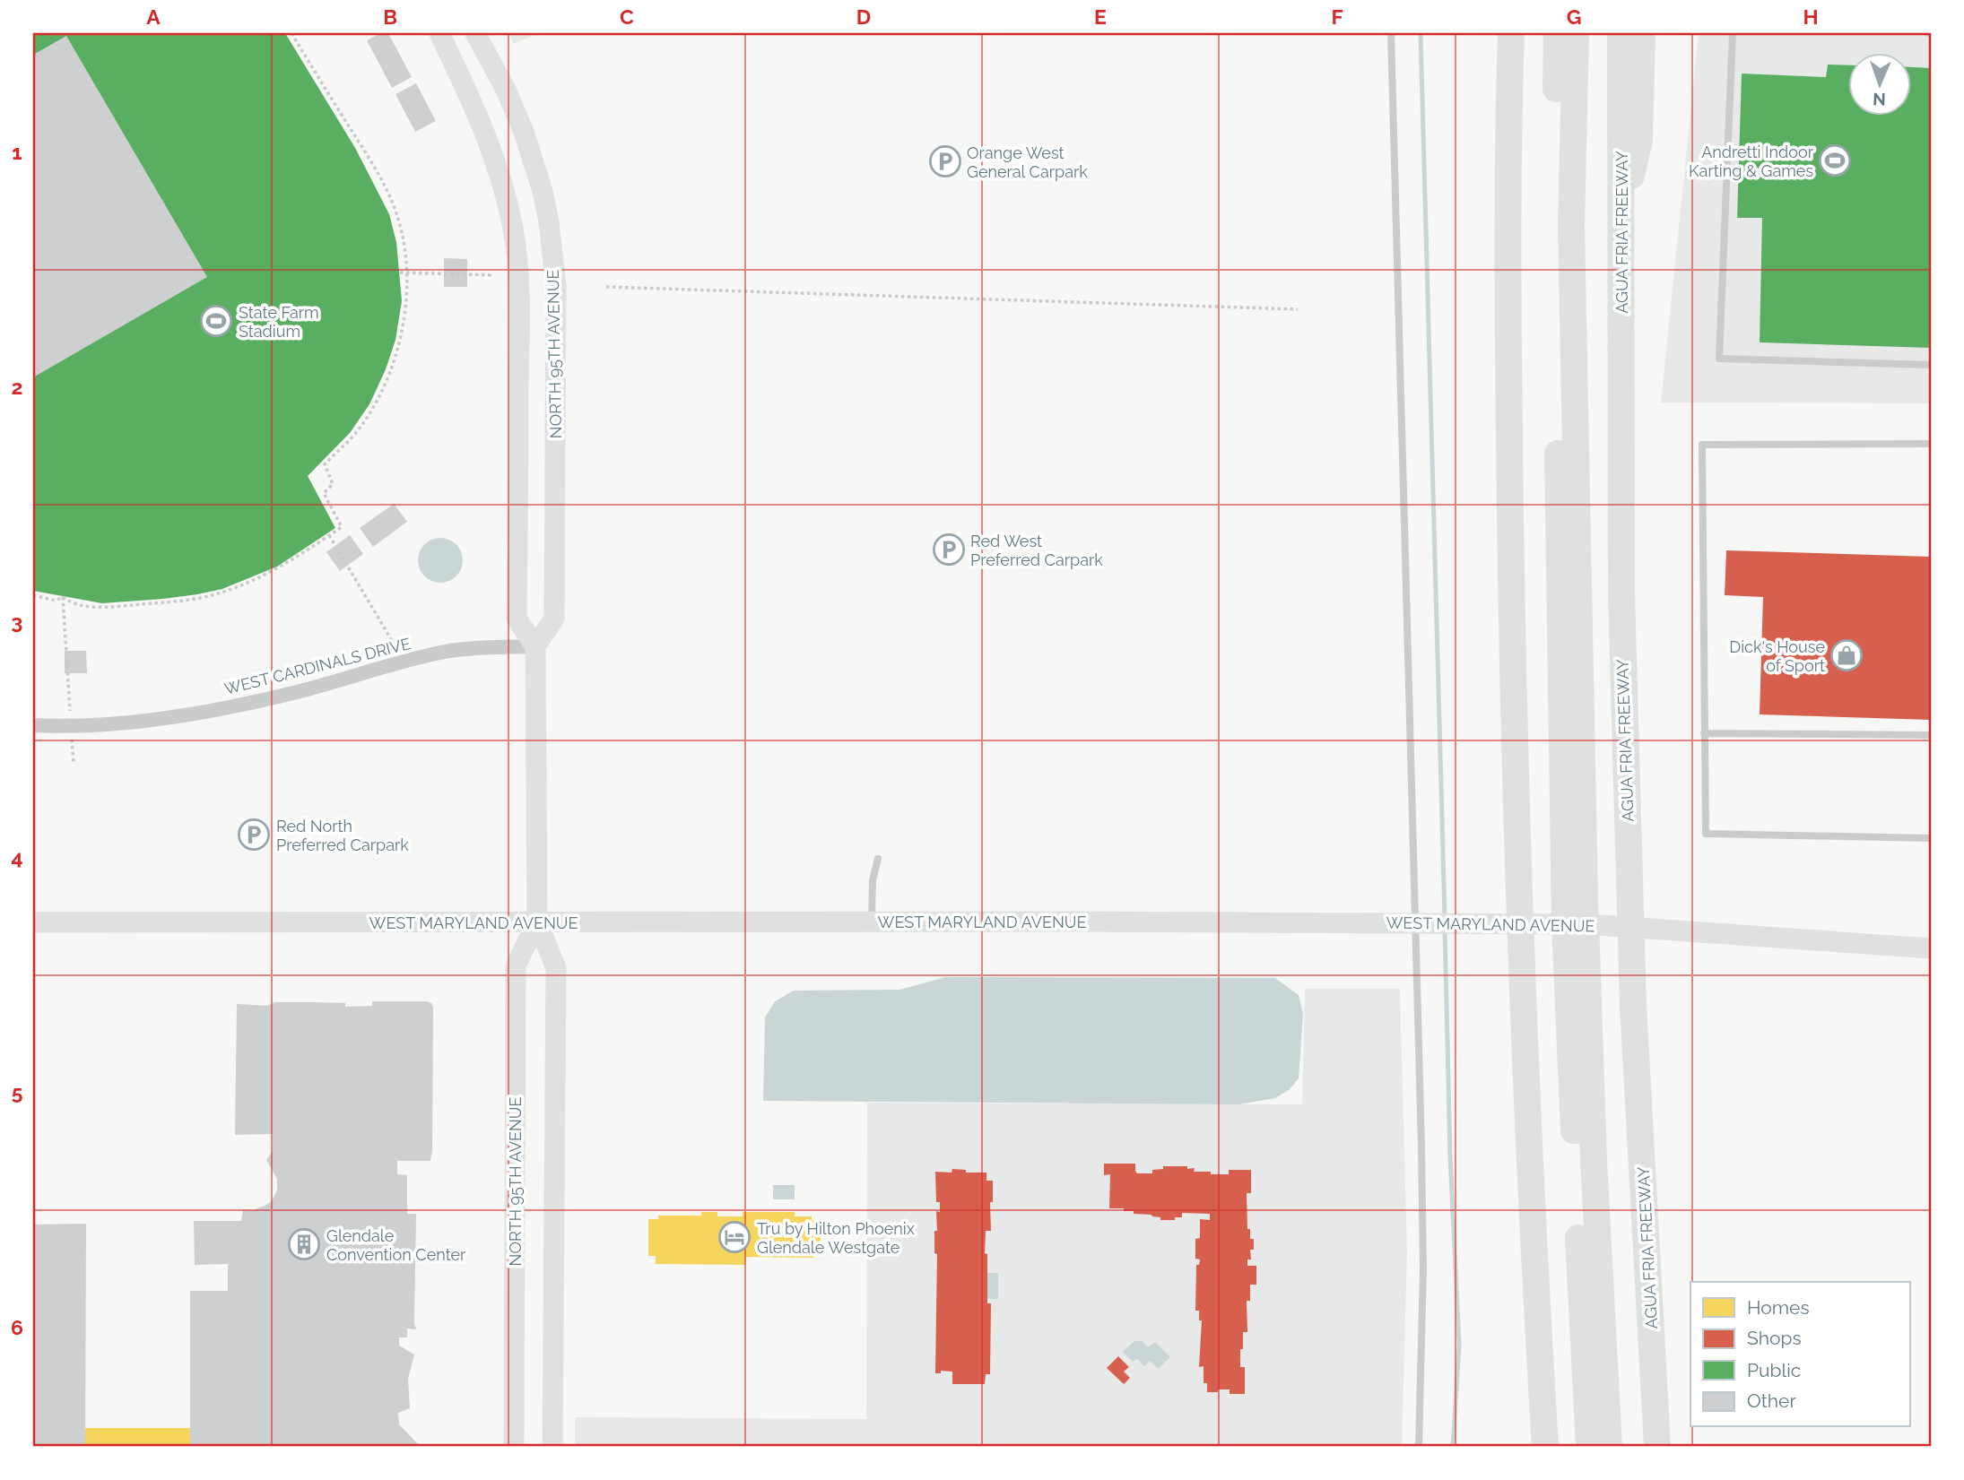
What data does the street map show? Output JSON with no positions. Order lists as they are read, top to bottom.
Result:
{
  "streets": {
    "highway": ["AGUA FRIA FREEWAY"],
    "street": ["NORTH 95TH AVENUE", "WEST CARDINALS DRIVE", "WEST MARYLAND AVENUE"]
  },
  "crossings": [
    ["NORTH 95TH AVENUE", "WEST CARDINALS DRIVE"],
    ["NORTH 95TH AVENUE", "WEST MARYLAND AVENUE"]
  ],
  "places": {
    "sports": ["Andretti Indoor Karting & Games", "State Farm Stadium"],
    "parking": ["Orange West General Carpark", "Red West Preferred Carpark", "Red North Preferred Carpark"],
    "shop": ["Dick's House of Sport"],
    "hotel": ["Tru by Hilton Phoenix Glendale Westgate"],
    "building": ["Glendale Convention Center"]
  },
  "legend": [
    "Homes",
    "Shops",
    "Public",
    "Other"
  ],
  "north": "bottom",
  "grid": {
    "columns": [
      "A",
      "B",
      "C",
      "D",
      "E",
      "F",
      "G",
      "H"
    ],
    "rows": [
      "1",
      "2",
      "3",
      "4",
      "5",
      "6"
    ]
  }
}
